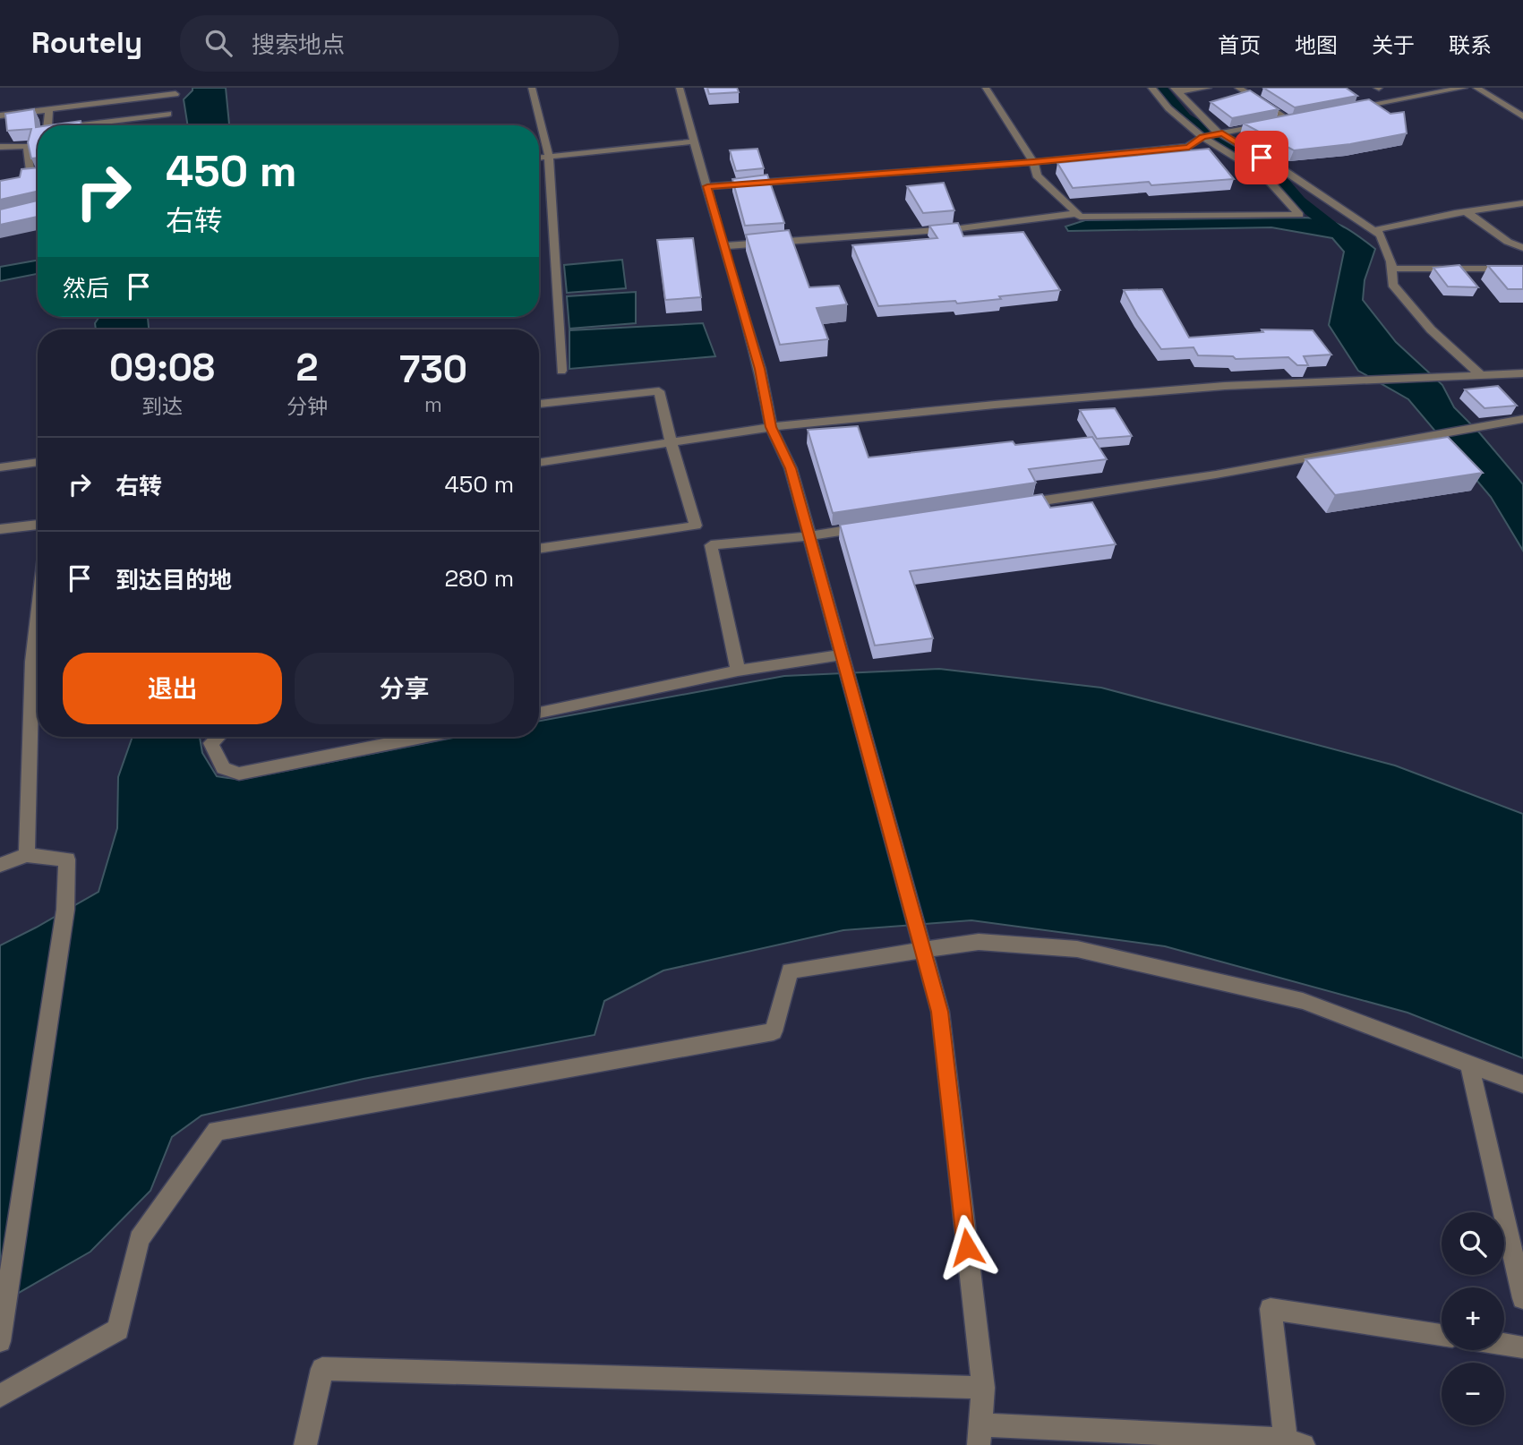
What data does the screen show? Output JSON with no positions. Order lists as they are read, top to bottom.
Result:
{
  "page": {
    "header": "Routely",
    "search": "搜索地点",
    "nav": [
      "首页",
      "地图",
      "关于",
      "联系"
    ],
    "turn": ["450 m", "右转"],
    "then": "然后",
    "eta": [
      "09:08",
      "到达",
      "2",
      "分钟",
      "730",
      "m"
    ],
    "list": [
      {
        "name": "右转",
        "value": "450 m"
      },
      {
        "name": "到达目的地",
        "value": "280 m"
      }
    ],
    "buttons": ["退出", "分享"],
    "map_buttons": ["+", "−"]
  }
}
